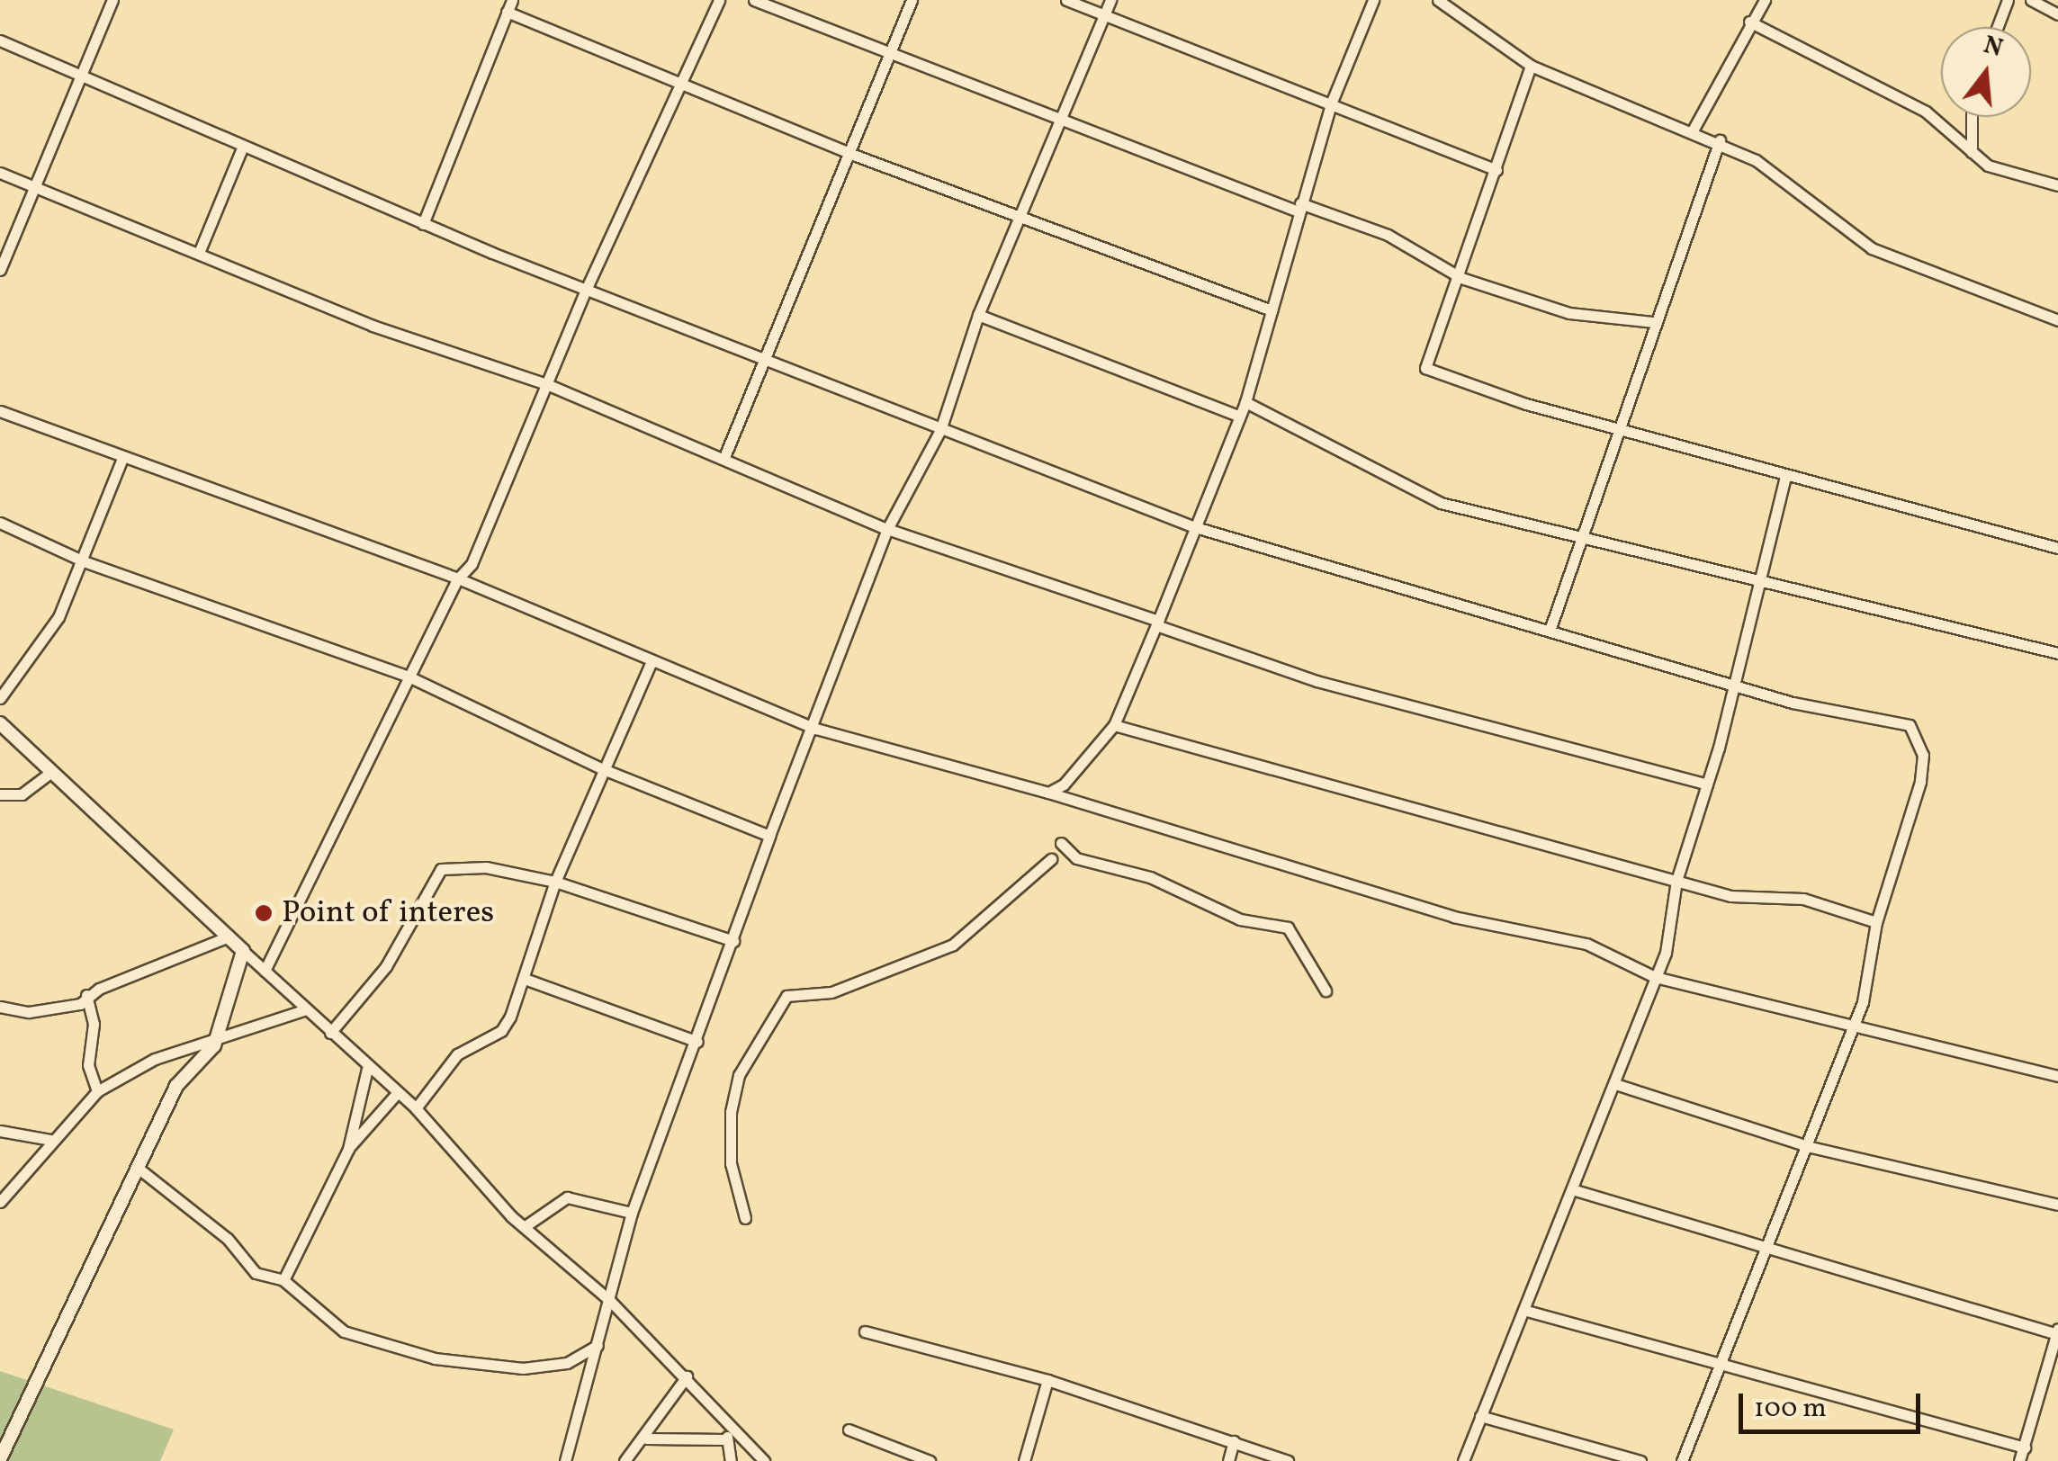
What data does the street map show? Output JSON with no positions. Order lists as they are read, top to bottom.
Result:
{
  "places": ["Point of interes"],
  "scale_bar": "100 m",
  "north": "top"
}
